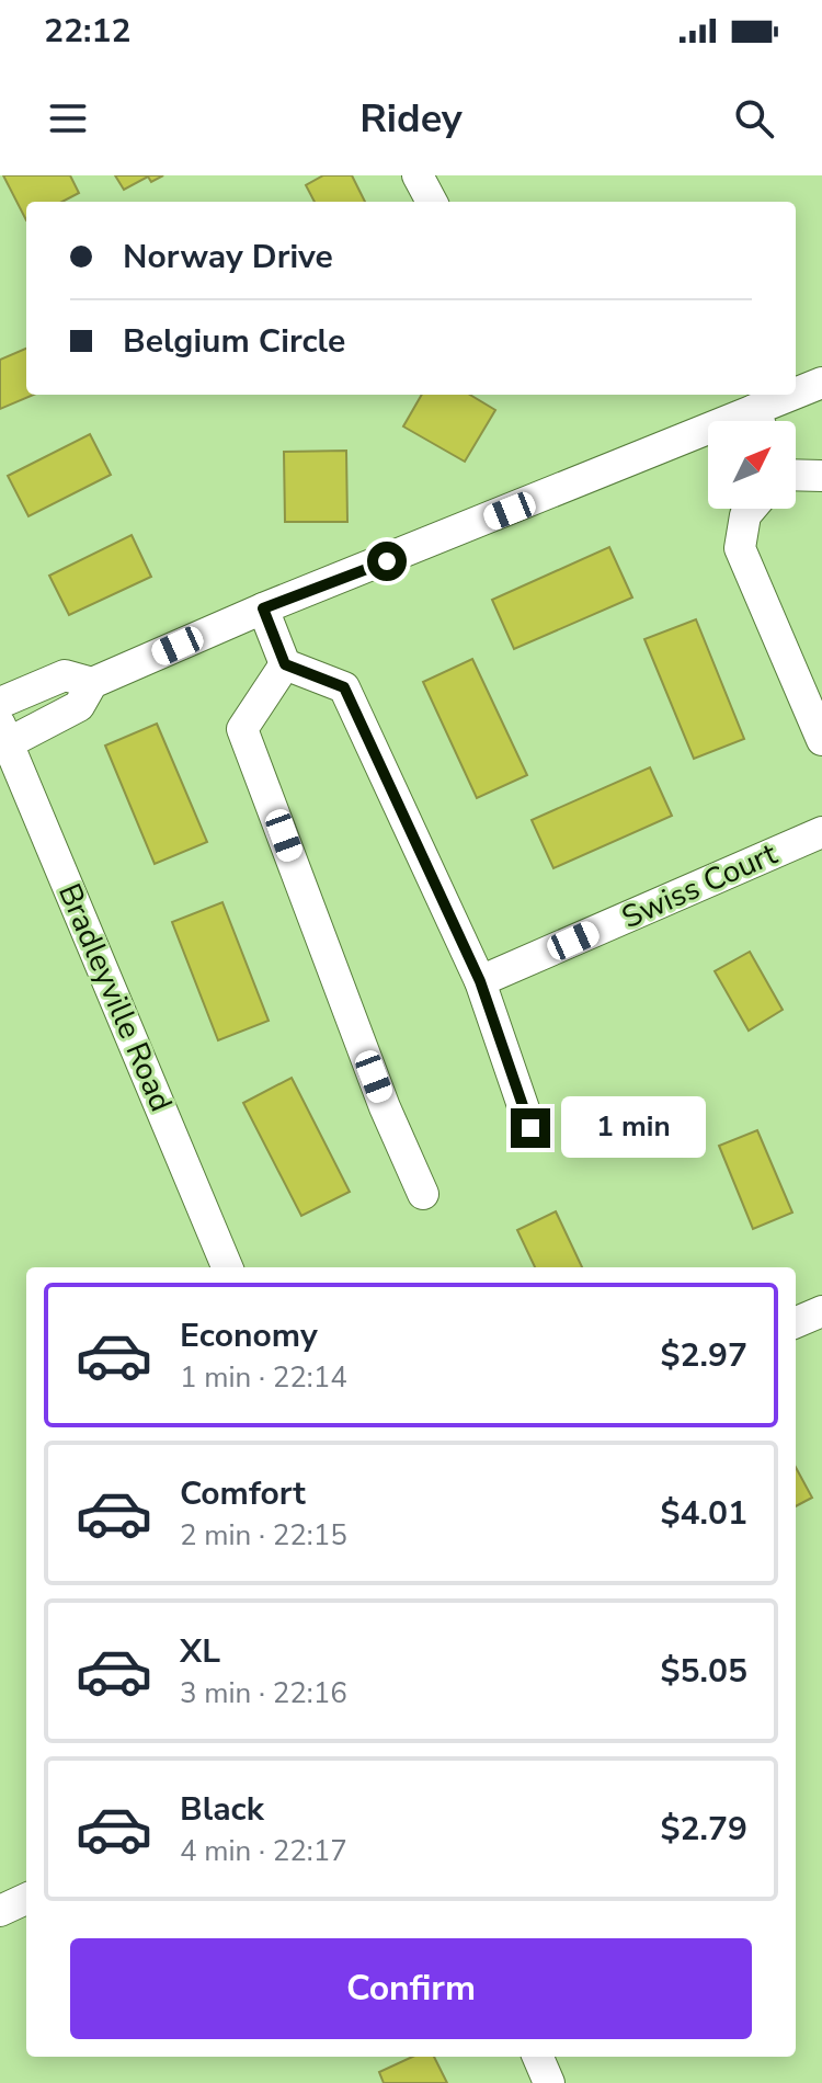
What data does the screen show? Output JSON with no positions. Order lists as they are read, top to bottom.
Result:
{
  "streets": {
    "street": ["Swiss Court", "Bradleyville Road"]
  },
  "north": "top right",
  "page": {
    "status": "22:12",
    "header": "Ridey",
    "banner": ["Norway Drive", "Belgium Circle"],
    "bubble": "1 min",
    "list": [
      {
        "name": "Economy",
        "note": "1 min · 22:14",
        "value": "$2.97"
      },
      {
        "name": "Comfort",
        "note": "2 min · 22:15",
        "value": "$4.01"
      },
      {
        "name": "XL",
        "note": "3 min · 22:16",
        "value": "$5.05"
      },
      {
        "name": "Black",
        "note": "4 min · 22:17",
        "value": "$2.79"
      }
    ],
    "buttons": "Confirm"
  }
}
